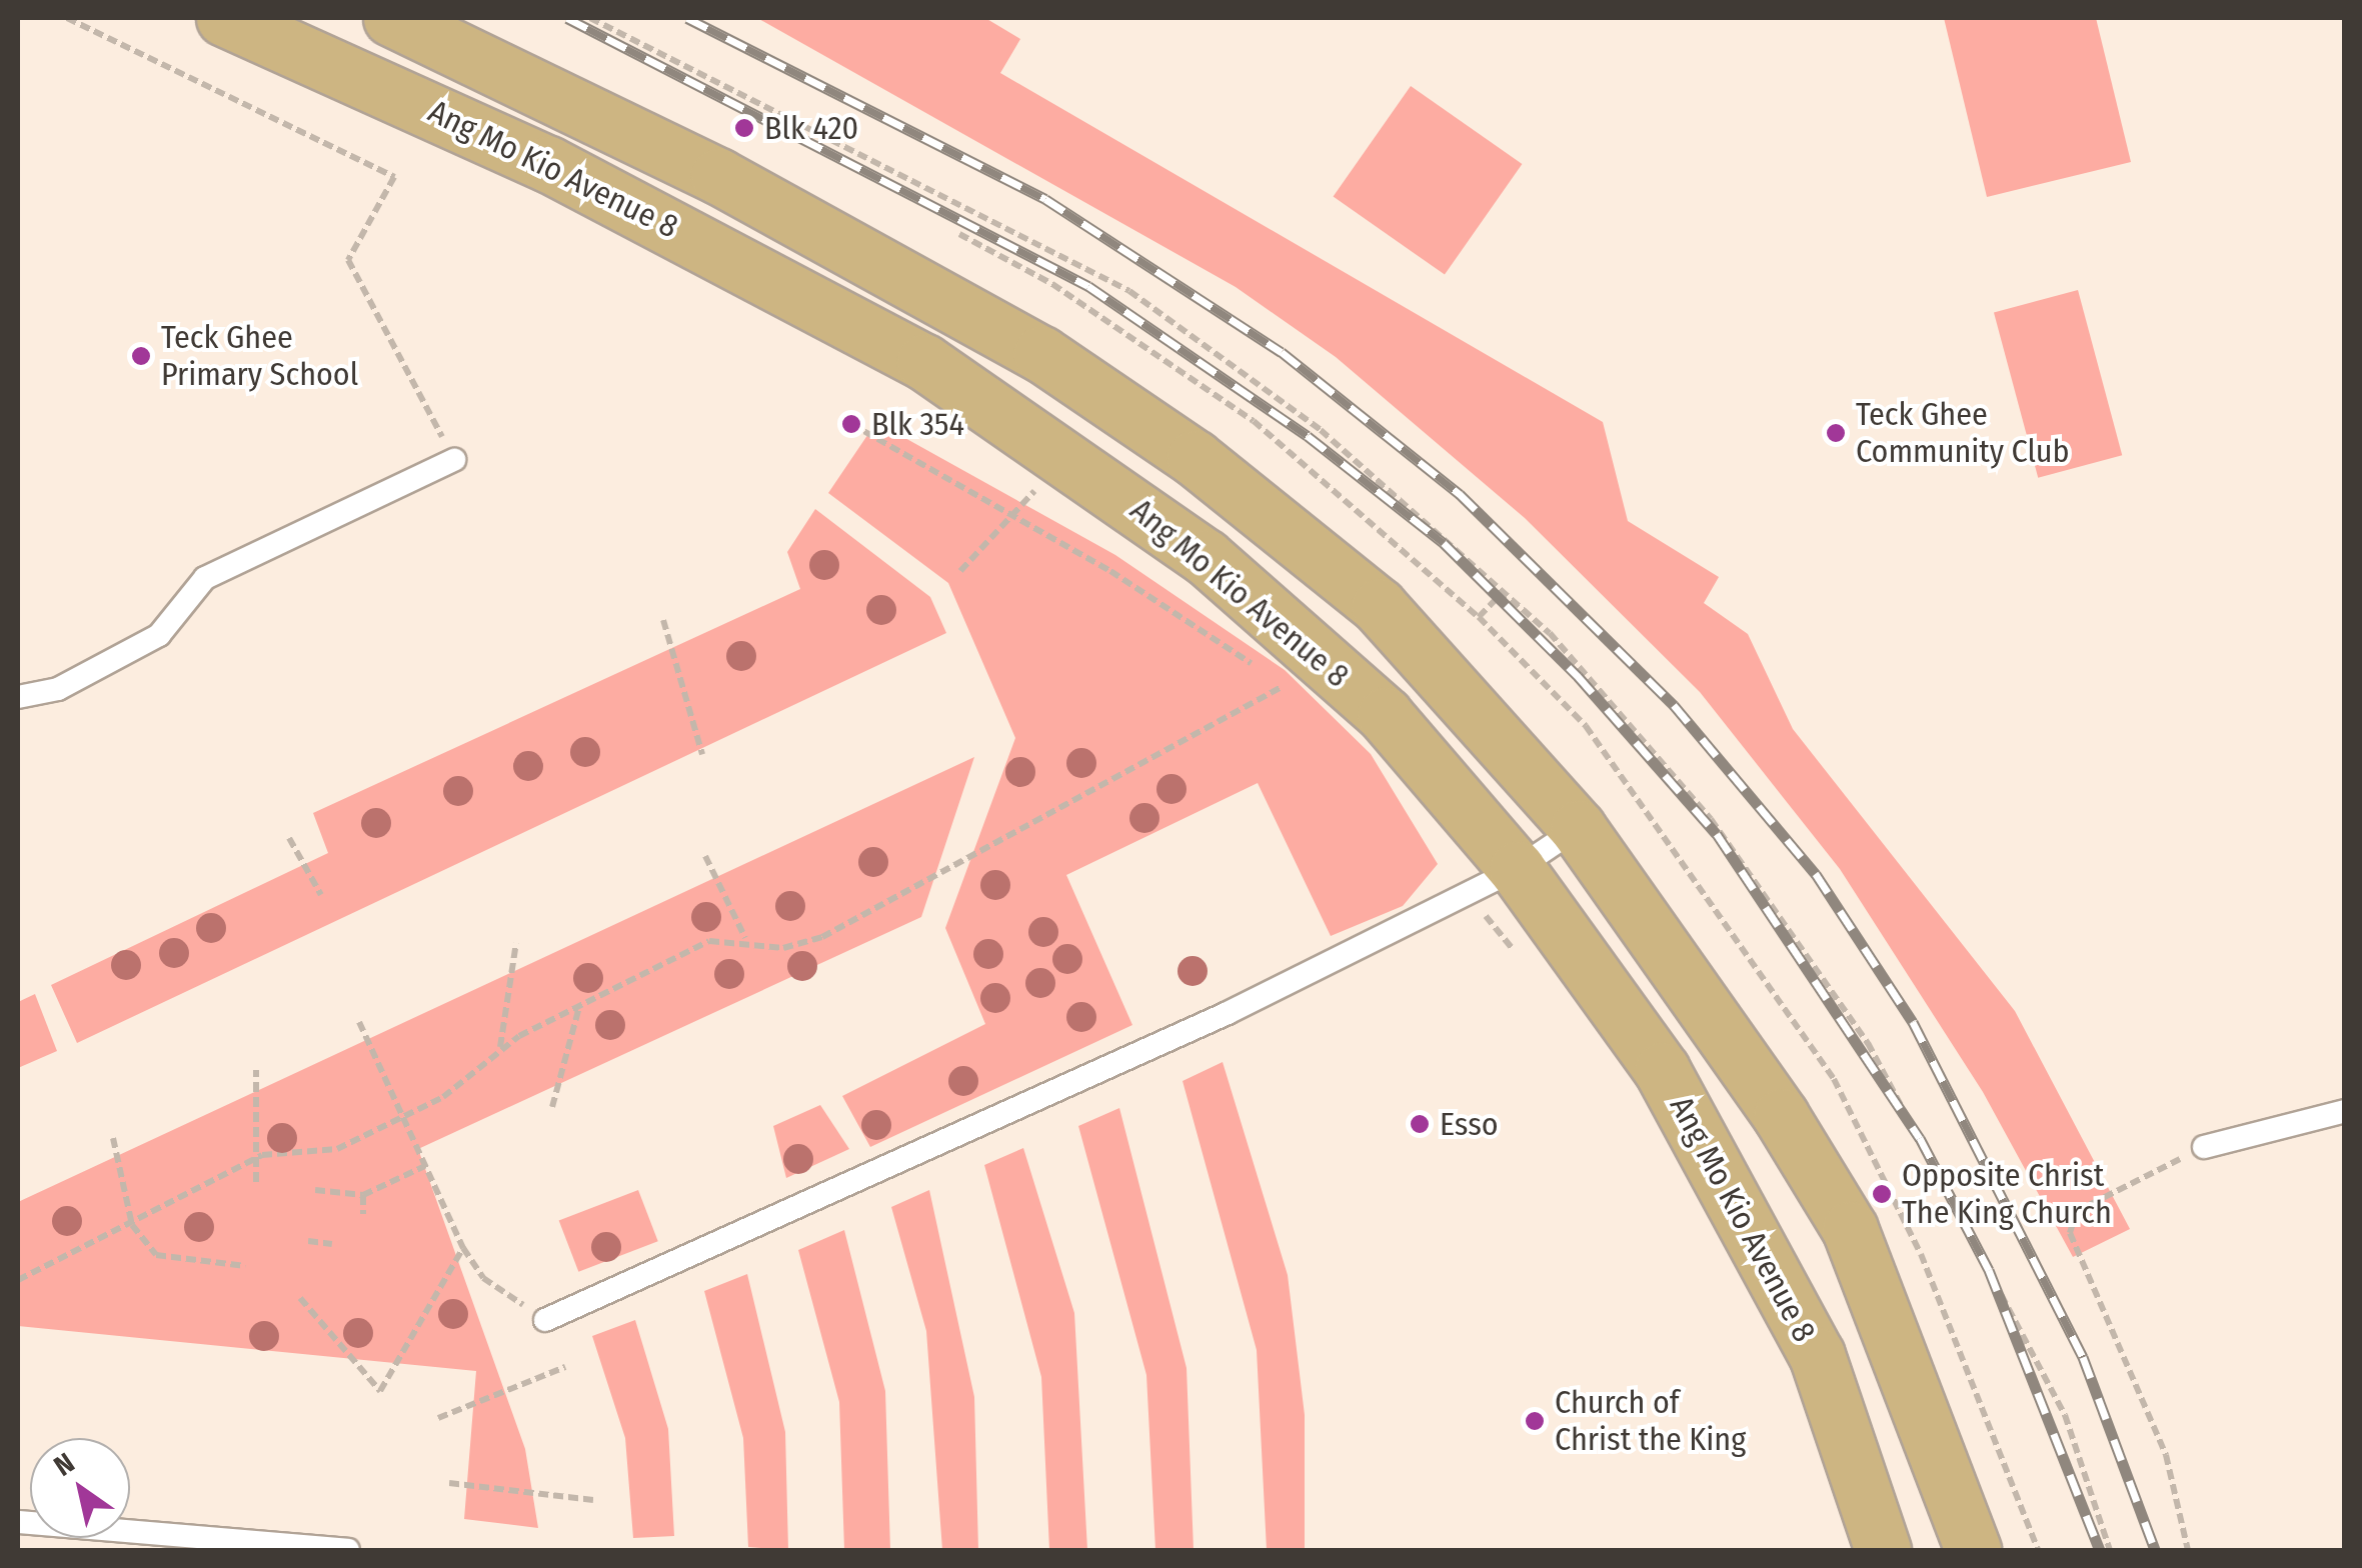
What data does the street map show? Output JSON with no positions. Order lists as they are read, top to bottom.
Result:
{
  "streets": {
    "main road": ["Ang Mo Kio Avenue 8"]
  },
  "places": [
    "Blk 420",
    "Teck Ghee Primary School",
    "Blk 354",
    "Teck Ghee Community Club",
    "Esso",
    "Opposite Christ The King Church",
    "Church of Christ the King"
  ],
  "north": "top left"
}
